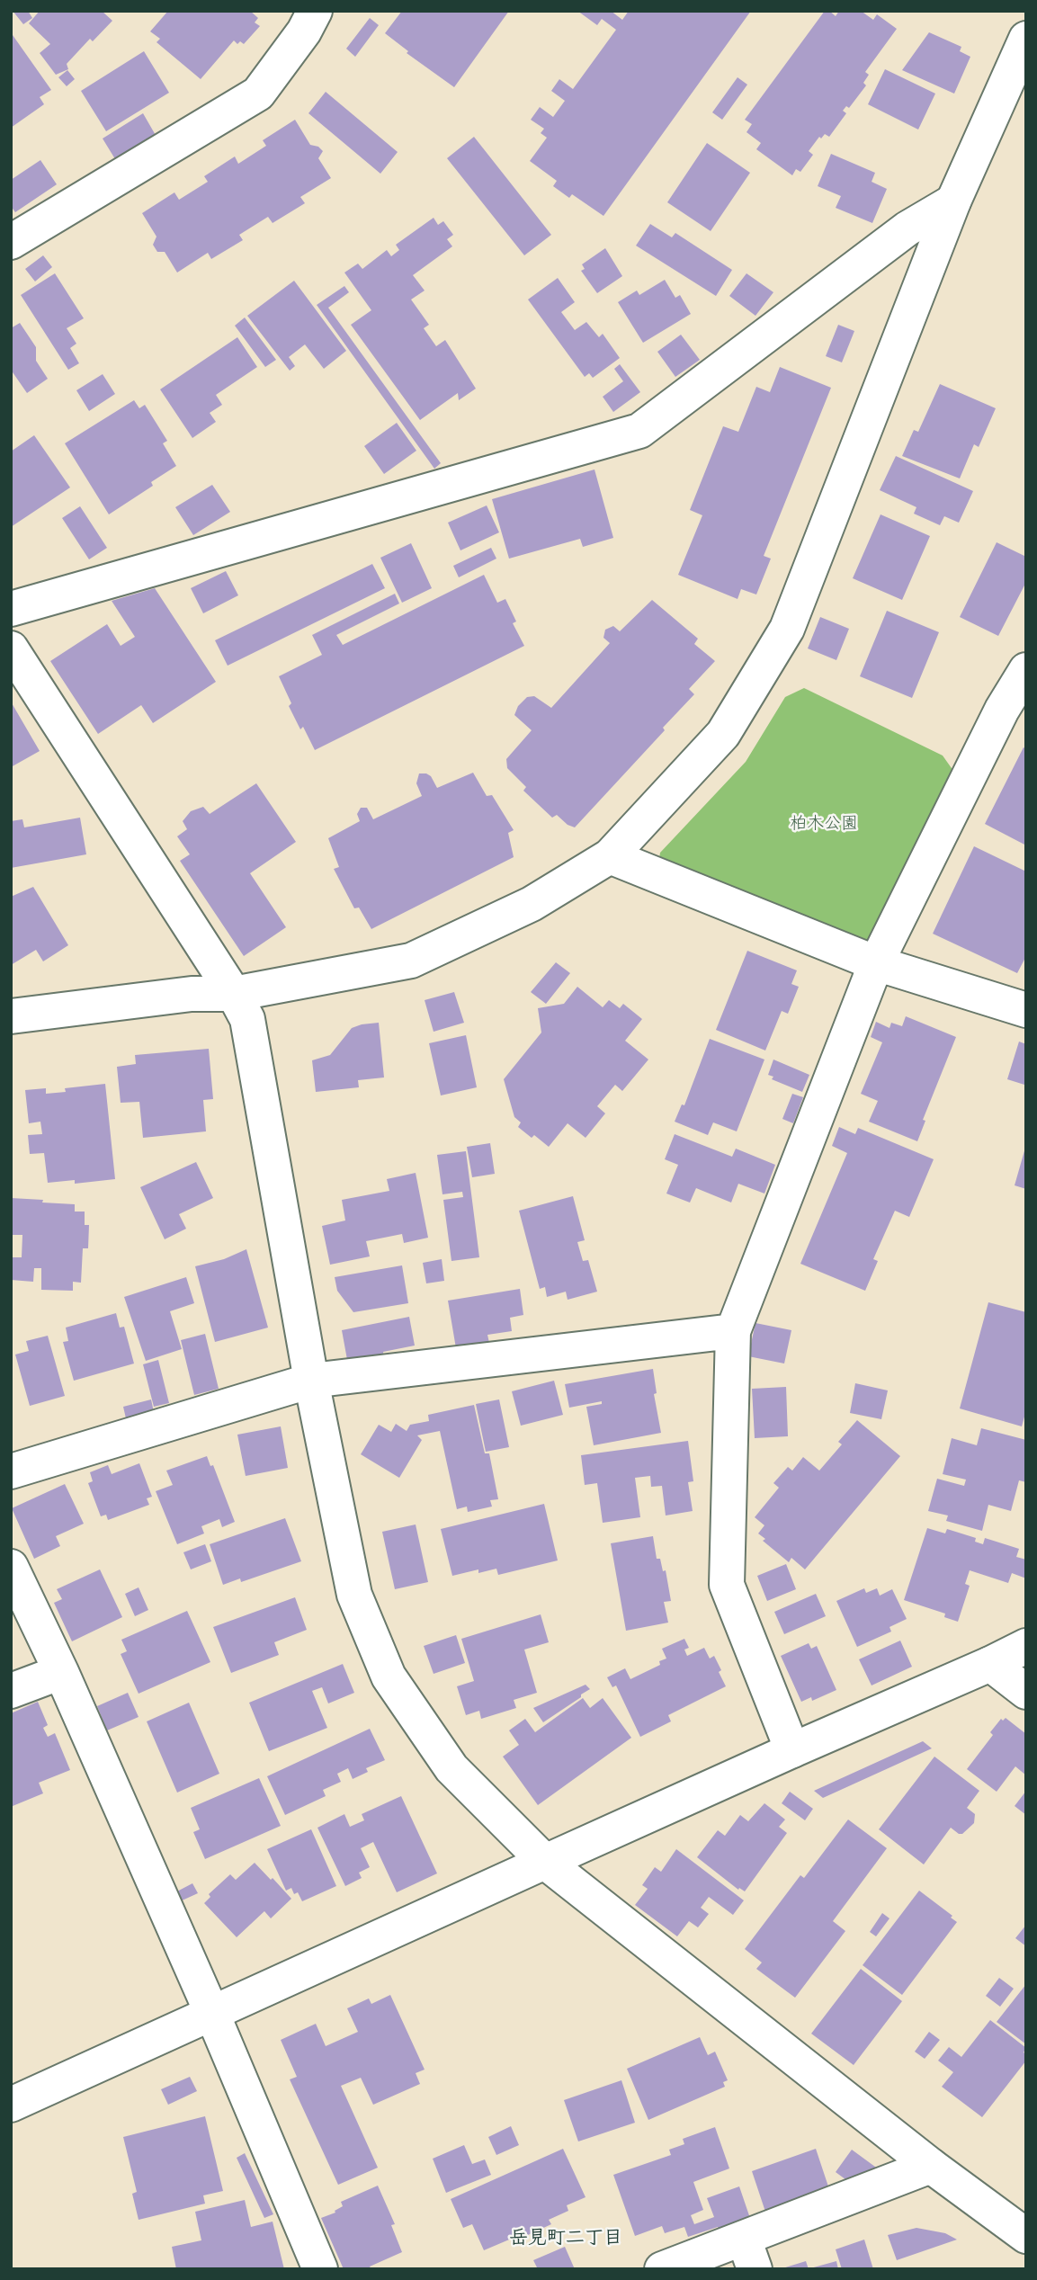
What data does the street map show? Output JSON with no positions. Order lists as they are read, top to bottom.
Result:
{
  "districts": ["岳見町二丁目"],
  "parks": ["柏木公園"]
}
